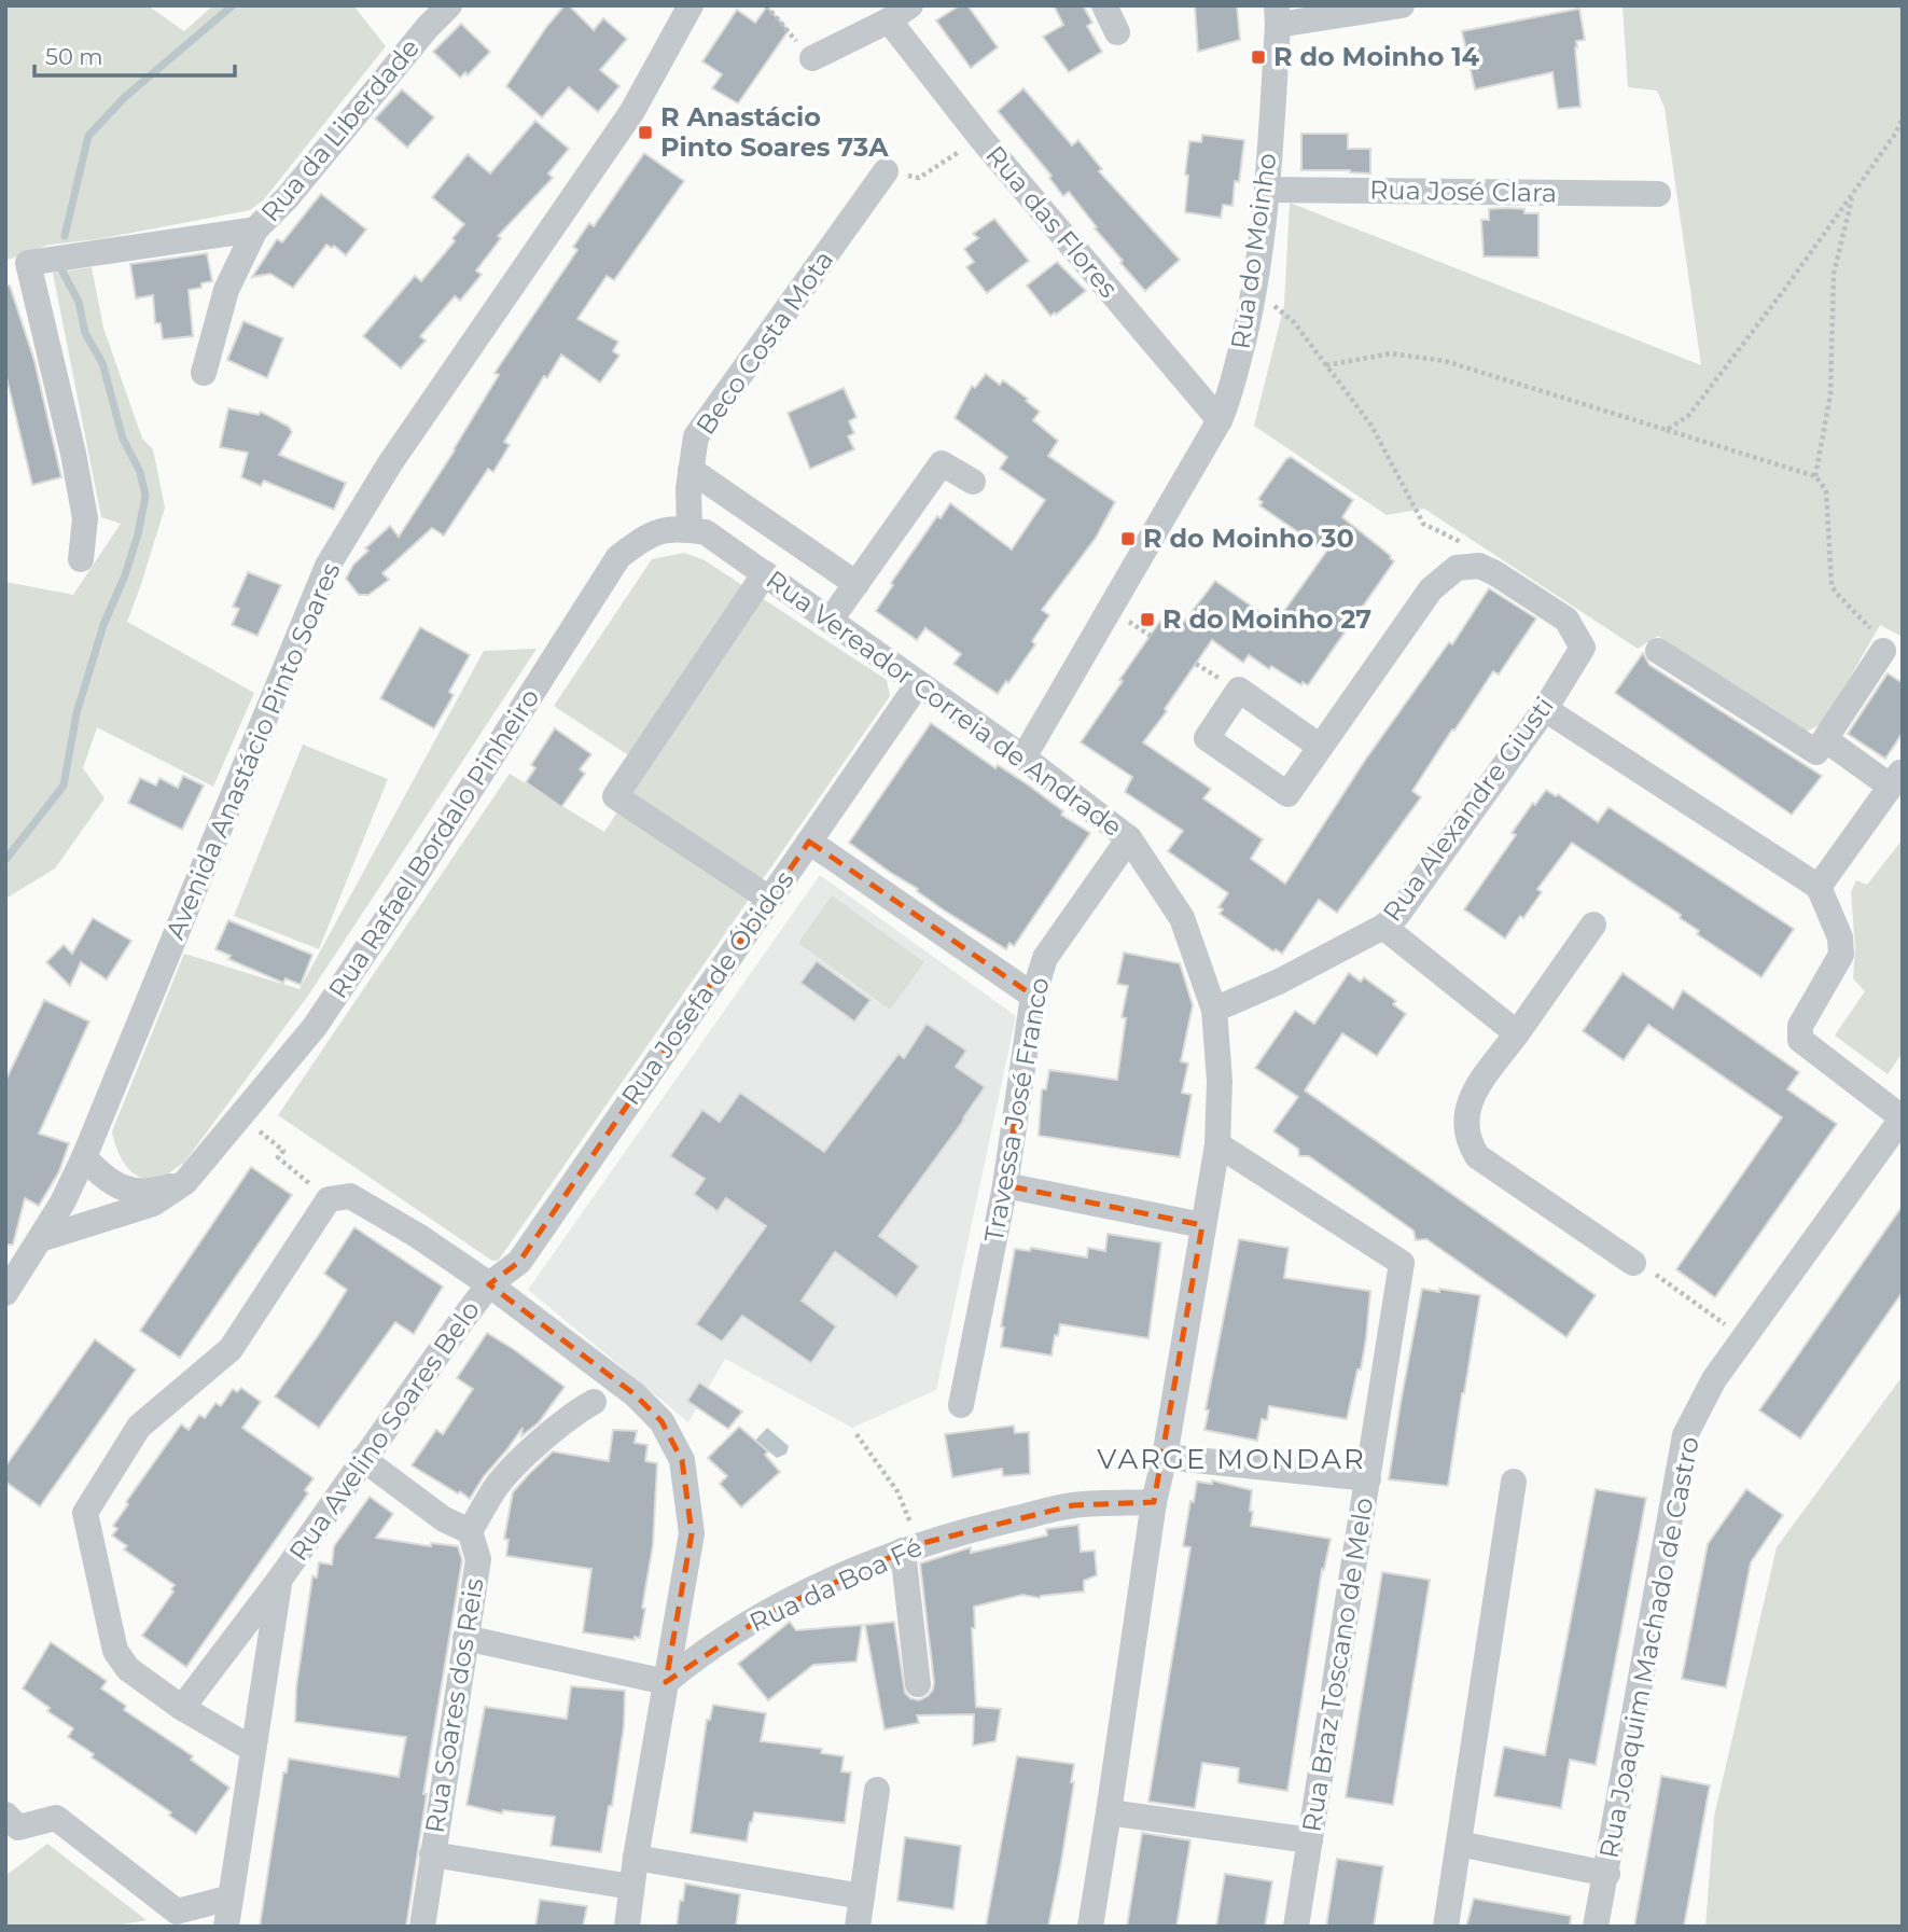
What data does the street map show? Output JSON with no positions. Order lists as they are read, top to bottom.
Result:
{
  "streets": {
    "street": [
      "Rua da Liberdade",
      "Rua José Clara",
      "Rua das Flores",
      "Rua do Moinho",
      "Beco Costa Mota",
      "Rua Vereador Correia de Andrade",
      "Avenida Anastácio Pinto Soares",
      "Rua Alexandre Giusti",
      "Rua Rafael Bordalo Pinheiro",
      "Rua Josefa de Óbidos",
      "Travessa José Franco",
      "Rua Avelino Soares Belo",
      "Rua da Boa Fé",
      "Rua Joaquim Machado de Castro",
      "Rua Braz Toscano de Melo",
      "Rua Soares dos Reis"
    ]
  },
  "crossings": [
    ["Rua José Clara", "Rua do Moinho"],
    ["Rua das Flores", "Rua do Moinho"],
    ["Rua do Moinho", "Rua Vereador Correia de Andrade"],
    ["Beco Costa Mota", "Rua Vereador Correia de Andrade"],
    ["Beco Costa Mota", "Rua Rafael Bordalo Pinheiro"],
    ["Rua Vereador Correia de Andrade", "Rua Alexandre Giusti"],
    ["Rua Vereador Correia de Andrade", "Rua Rafael Bordalo Pinheiro"],
    ["Rua Vereador Correia de Andrade", "Rua Josefa de Óbidos"],
    ["Rua Vereador Correia de Andrade", "Travessa José Franco"],
    ["Rua Vereador Correia de Andrade", "Rua da Boa Fé"],
    ["Rua Vereador Correia de Andrade", "Rua Braz Toscano de Melo"],
    ["Avenida Anastácio Pinto Soares", "Rua Rafael Bordalo Pinheiro"],
    ["Rua Josefa de Óbidos", "Rua Avelino Soares Belo"]
  ],
  "districts": ["VARGE MONDAR"],
  "places": {
    "transit": [
      "R do Moinho 14",
      "R Anastácio Pinto Soares 73A",
      "R do Moinho 30",
      "R do Moinho 27"
    ]
  },
  "scale_bar": "50 m"
}
